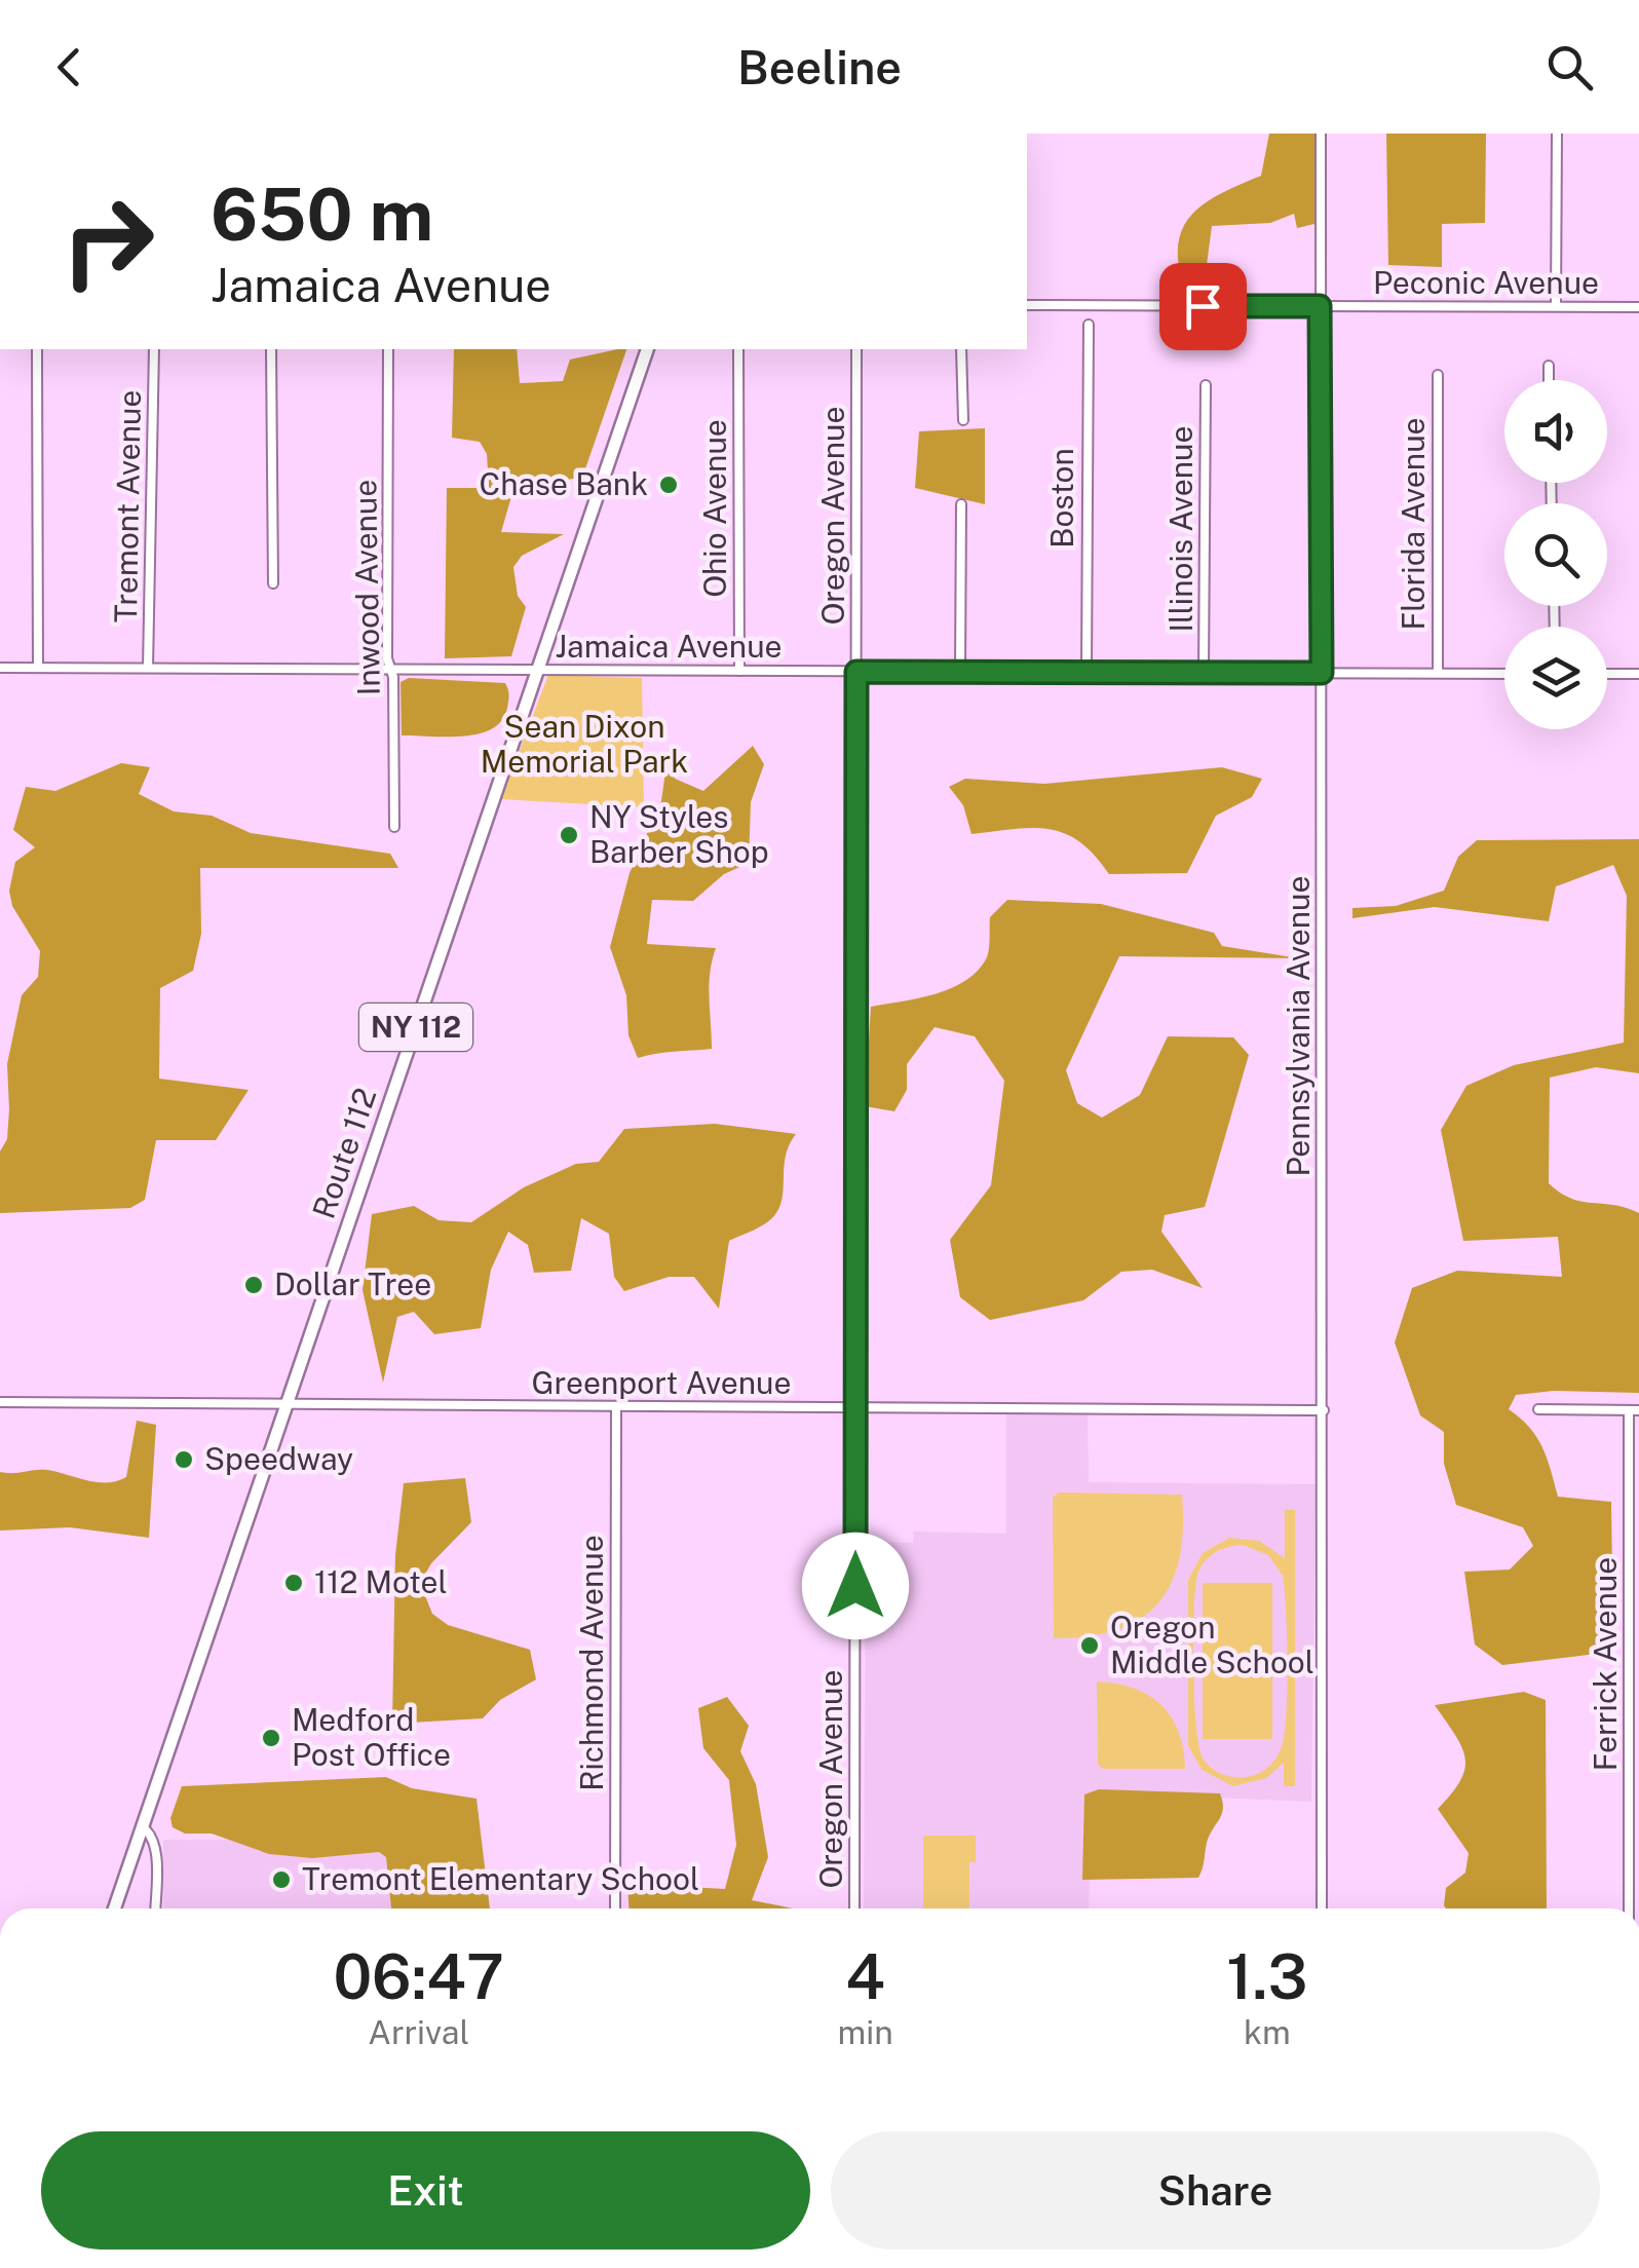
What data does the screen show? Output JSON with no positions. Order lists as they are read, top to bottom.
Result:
{
  "streets": {
    "main road": ["NY 112", "Route 112"],
    "street": [
      "Peconic Avenue",
      "Boston",
      "Tremont Avenue",
      "Ohio Avenue",
      "Oregon Avenue",
      "Florida Avenue",
      "Illinois Avenue",
      "Inwood Avenue",
      "Jamaica Avenue",
      "Pennsylvania Avenue",
      "Greenport Avenue",
      "Richmond Avenue",
      "Ferrick Avenue"
    ]
  },
  "crossings": [
    ["Peconic Avenue", "Pennsylvania Avenue"],
    ["Boston", "Jamaica Avenue"],
    ["Tremont Avenue", "Jamaica Avenue"],
    ["Ohio Avenue", "Jamaica Avenue"],
    ["Oregon Avenue", "Jamaica Avenue"],
    ["Oregon Avenue", "Greenport Avenue"],
    ["Florida Avenue", "Jamaica Avenue"],
    ["Illinois Avenue", "Jamaica Avenue"],
    ["Inwood Avenue", "Jamaica Avenue"],
    ["Jamaica Avenue", "Pennsylvania Avenue"],
    ["Jamaica Avenue", "Route 112"],
    ["Pennsylvania Avenue", "Greenport Avenue"],
    ["Route 112", "Greenport Avenue"],
    ["Greenport Avenue", "Richmond Avenue"]
  ],
  "parks": ["Sean Dixon Memorial Park"],
  "places": [
    "Chase Bank",
    "NY Styles Barber Shop",
    "Dollar Tree",
    "Speedway",
    "112 Motel",
    "Oregon Middle School",
    "Medford Post Office",
    "Tremont Elementary School"
  ],
  "page": {
    "header": "Beeline",
    "turn": ["650 m", "Jamaica Avenue"],
    "eta": [
      "06:47",
      "Arrival",
      "4",
      "min",
      "1.3",
      "km"
    ],
    "buttons": ["Exit", "Share"]
  }
}
